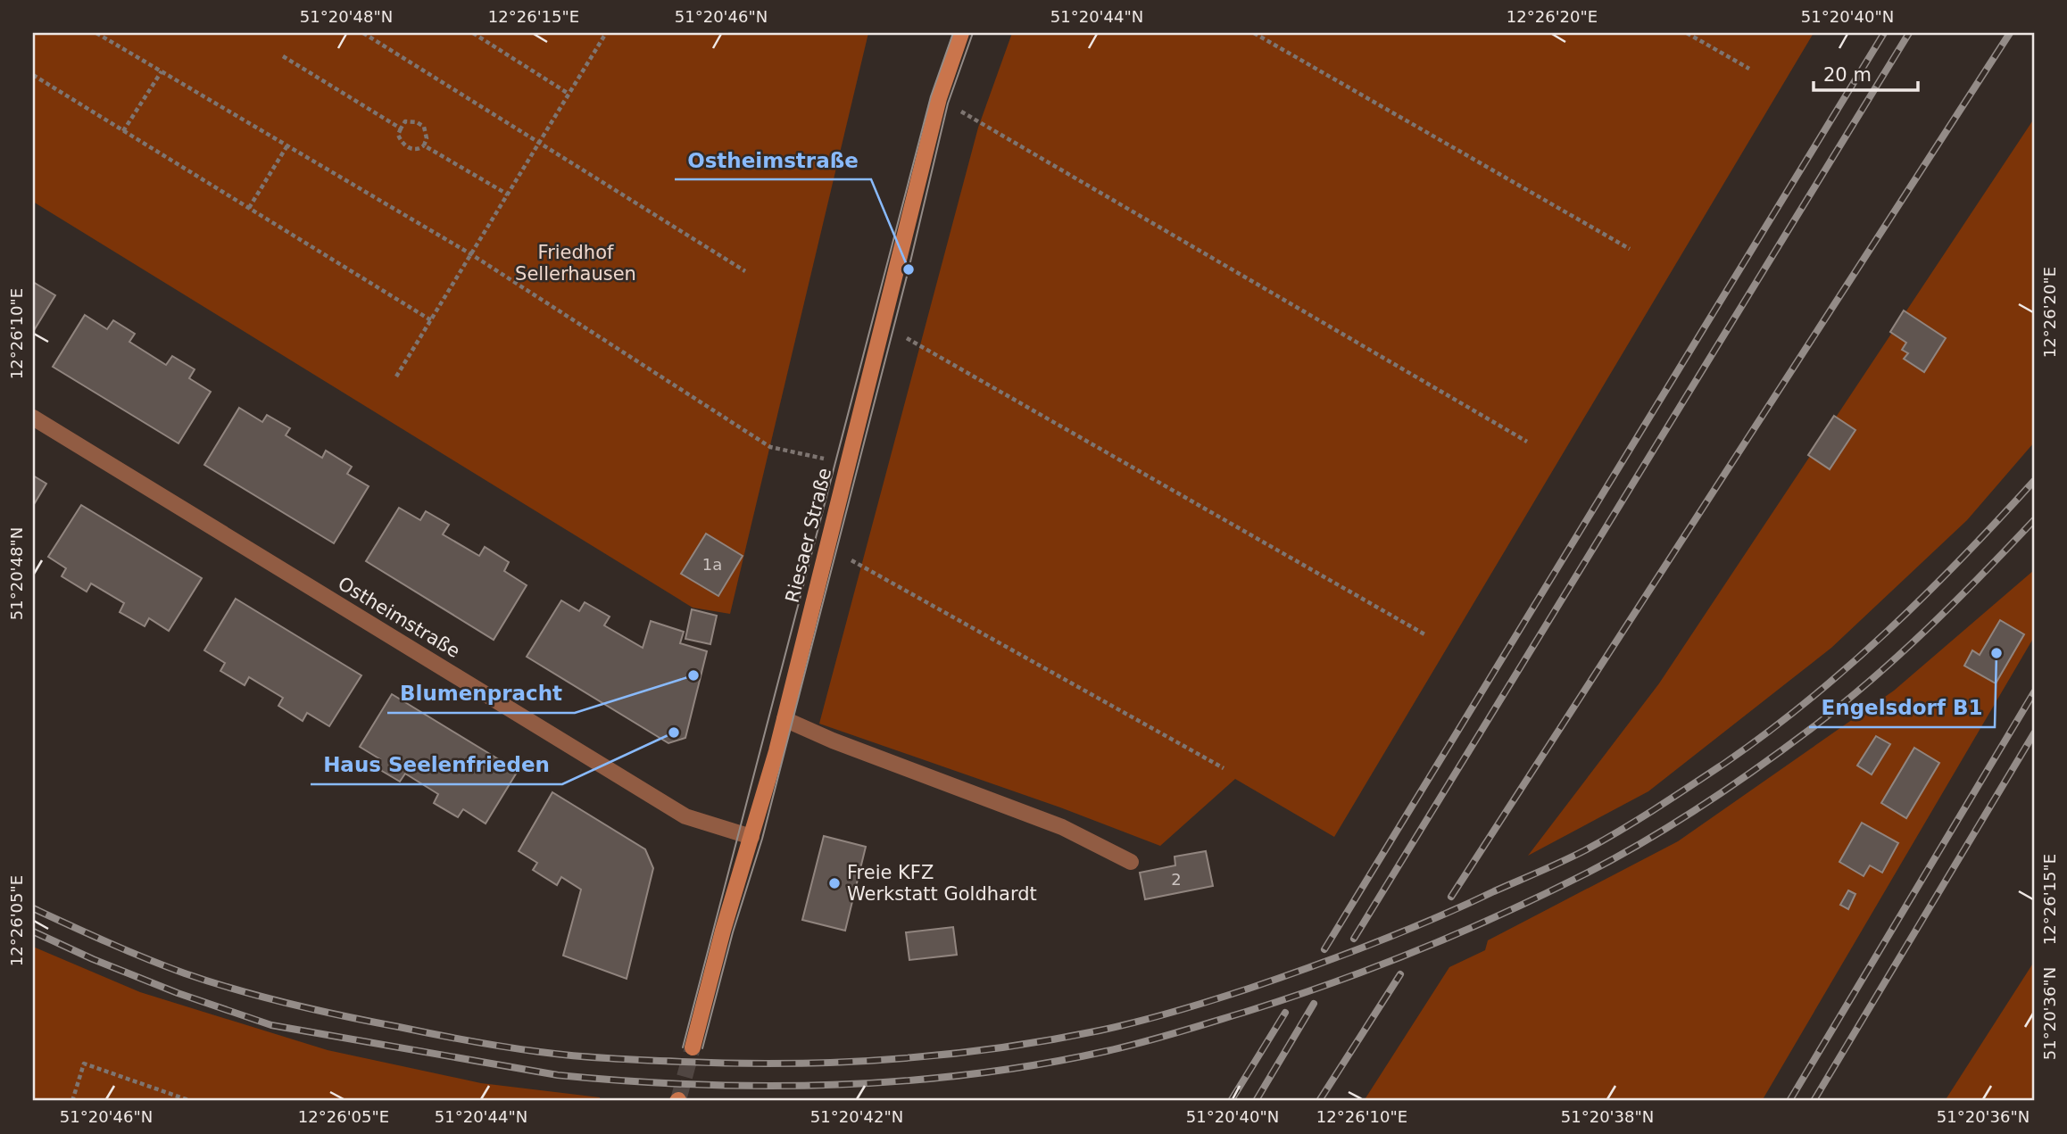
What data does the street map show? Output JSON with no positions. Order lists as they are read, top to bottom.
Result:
{
  "streets": {
    "main road": ["Riesaer Straße"],
    "street": ["Ostheimstraße"]
  },
  "crossings": [
    ["Riesaer Straße", "Ostheimstraße"]
  ],
  "parks": ["Friedhof Sellerhausen"],
  "places": [
    "Ostheimstraße",
    "Engelsdorf B1",
    "Blumenpracht",
    "Haus Seelenfrieden",
    "Freie KFZ Werkstatt Goldhardt"
  ],
  "house_numbers": ["1a", "2"],
  "scale_bar": "20 m",
  "coordinates": [
    "51°20'48\"N",
    "12°26'15\"E",
    "51°20'46\"N",
    "51°20'44\"N",
    "12°26'20\"E",
    "51°20'40\"N",
    "12°26'10\"E",
    "12°26'05\"E",
    "51°20'36\"N",
    "51°20'42\"N",
    "51°20'38\"N"
  ]
}
